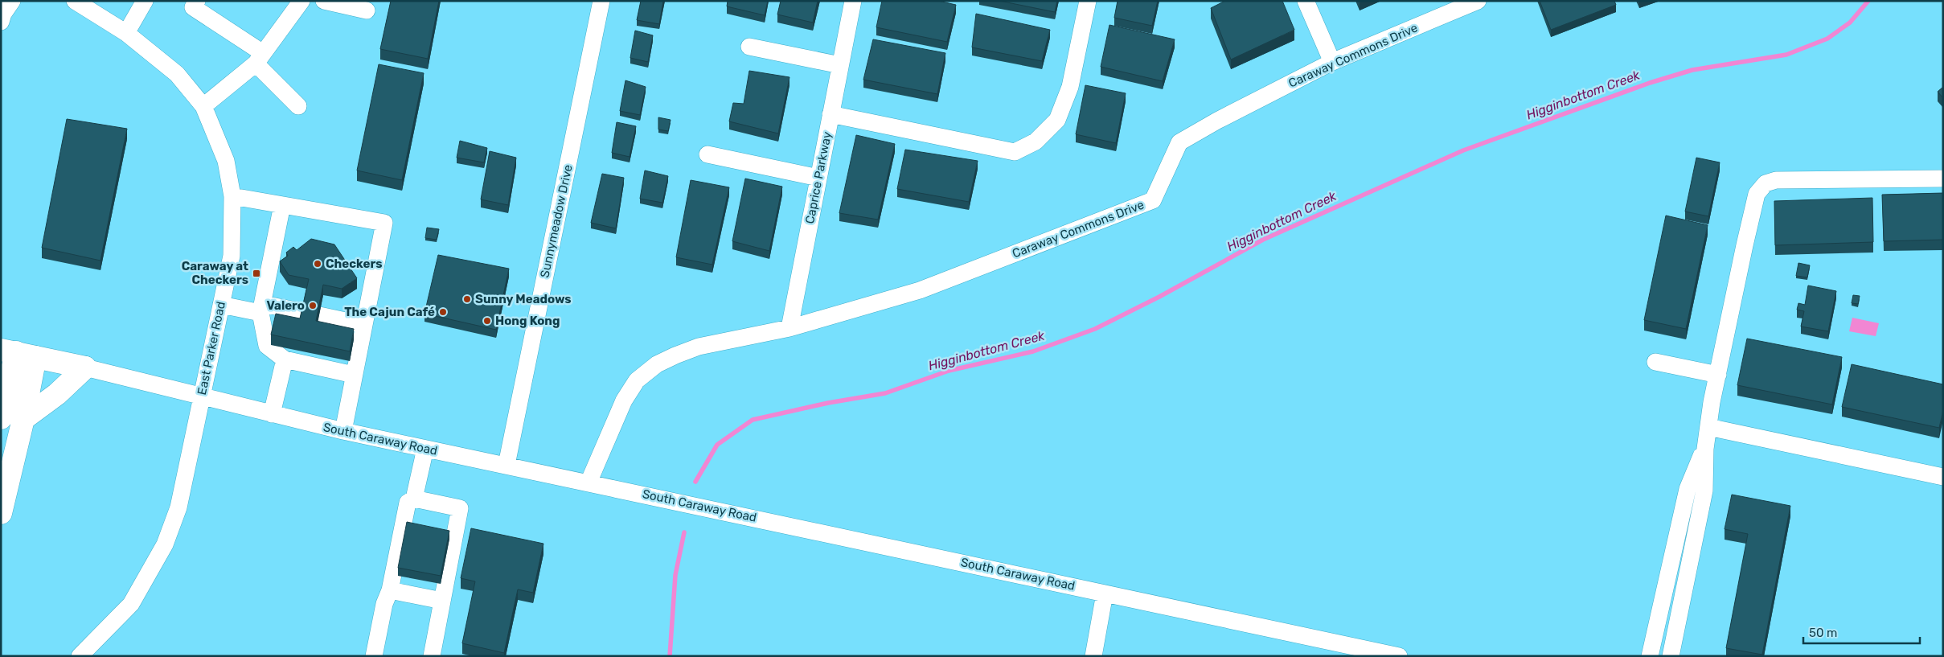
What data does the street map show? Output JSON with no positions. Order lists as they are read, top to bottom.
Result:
{
  "streets": {
    "main road": ["South Caraway Road"],
    "street": [
      "Caraway Commons Drive",
      "Caprice Parkway",
      "Sunnymeadow Drive",
      "East Parker Road"
    ]
  },
  "crossings": [
    ["Caraway Commons Drive", "Caprice Parkway"],
    ["Sunnymeadow Drive", "South Caraway Road"],
    ["East Parker Road", "South Caraway Road"]
  ],
  "water": ["Higginbottom Creek"],
  "places": {
    "other": [
      "Checkers",
      "Sunny Meadows",
      "Valero",
      "The Cajun Café",
      "Hong Kong"
    ],
    "transit": ["Caraway at Checkers"]
  },
  "scale_bar": "50 m"
}
